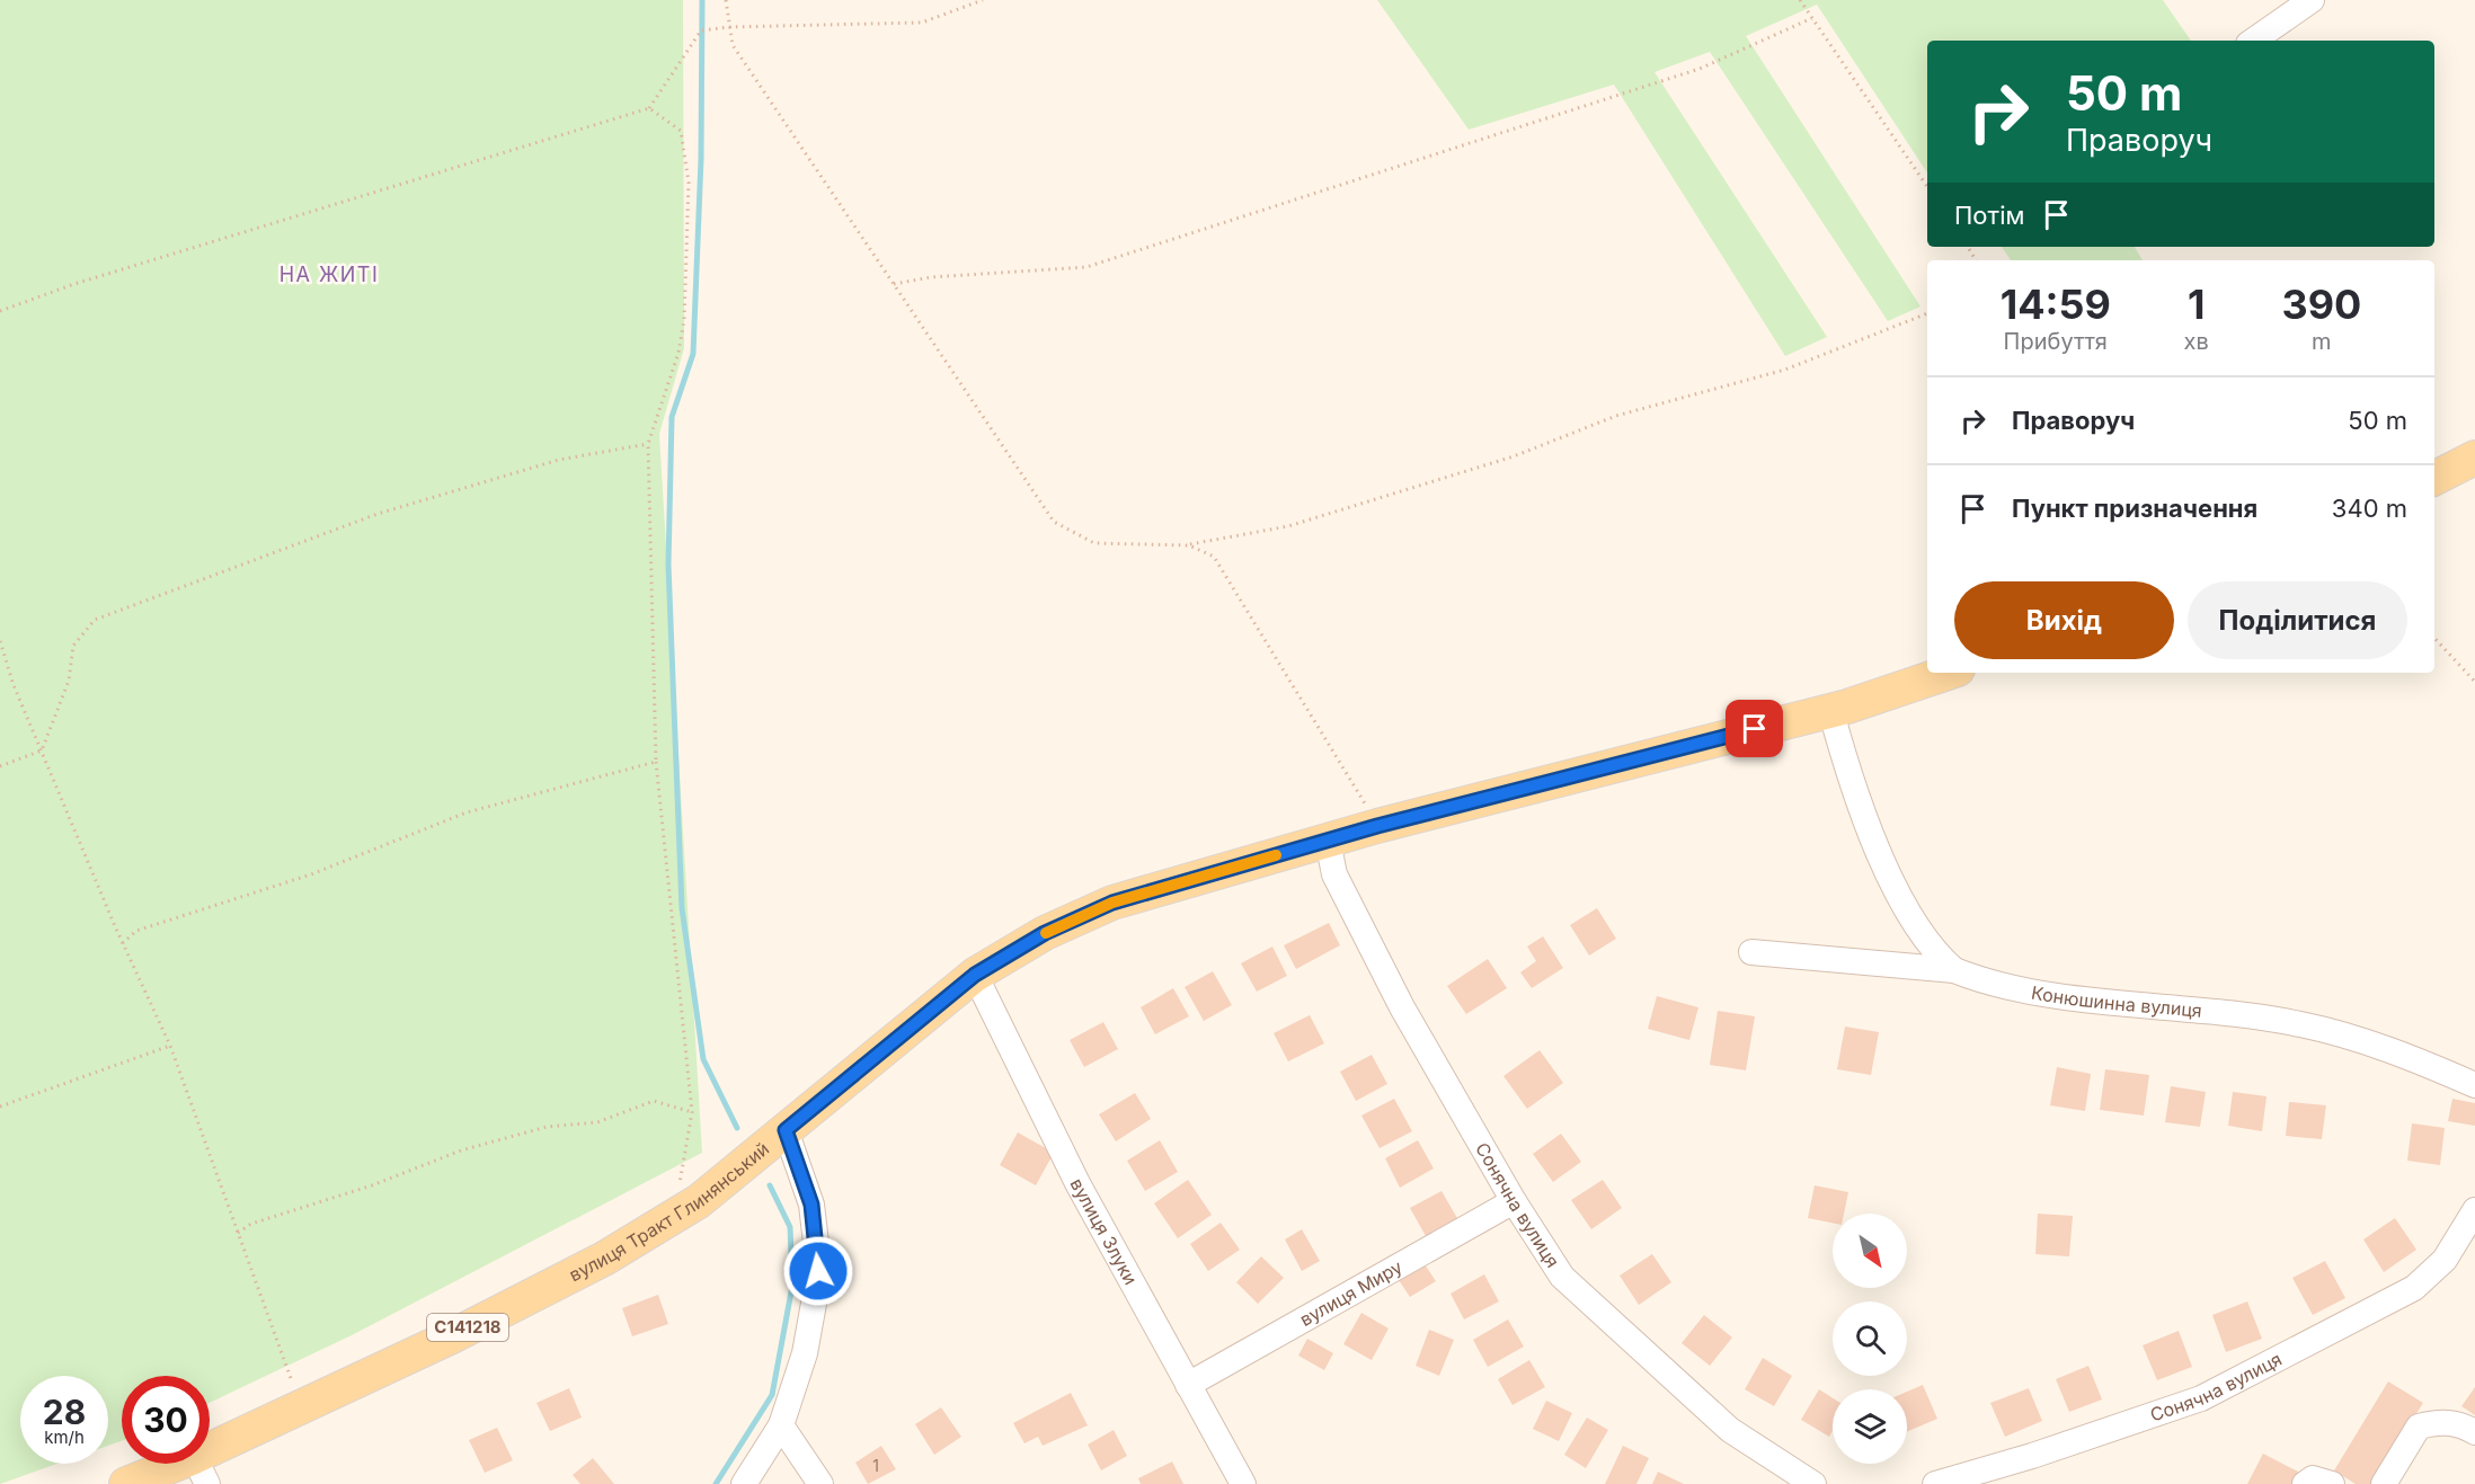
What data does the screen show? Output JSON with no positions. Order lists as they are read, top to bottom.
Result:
{
  "streets": {
    "main road": ["вулиця Тракт Глинянський", "С141218"],
    "street": [
      "Конюшинна вулиця",
      "Сонячна вулиця",
      "вулиця Злуки",
      "вулиця Миру"
    ]
  },
  "crossings": [
    ["Сонячна вулиця", "вулиця Тракт Глинянський"],
    ["Сонячна вулиця", "вулиця Миру"],
    ["вулиця Тракт Глинянський", "вулиця Злуки"],
    ["вулиця Злуки", "вулиця Миру"]
  ],
  "districts": ["НА ЖИТІ"],
  "house_numbers": ["1"],
  "north": "bottom right",
  "page": {
    "turn": ["50 m", "Праворуч"],
    "then": "Потім",
    "eta": [
      "14:59",
      "Прибуття",
      "1",
      "хв",
      "390",
      "m"
    ],
    "list": [
      {
        "name": "Праворуч",
        "value": "50 m"
      },
      {
        "name": "Пункт призначення",
        "value": "340 m"
      }
    ],
    "buttons": ["Вихід", "Поділитися"],
    "speed": "28 km/h",
    "limit": "30"
  }
}
